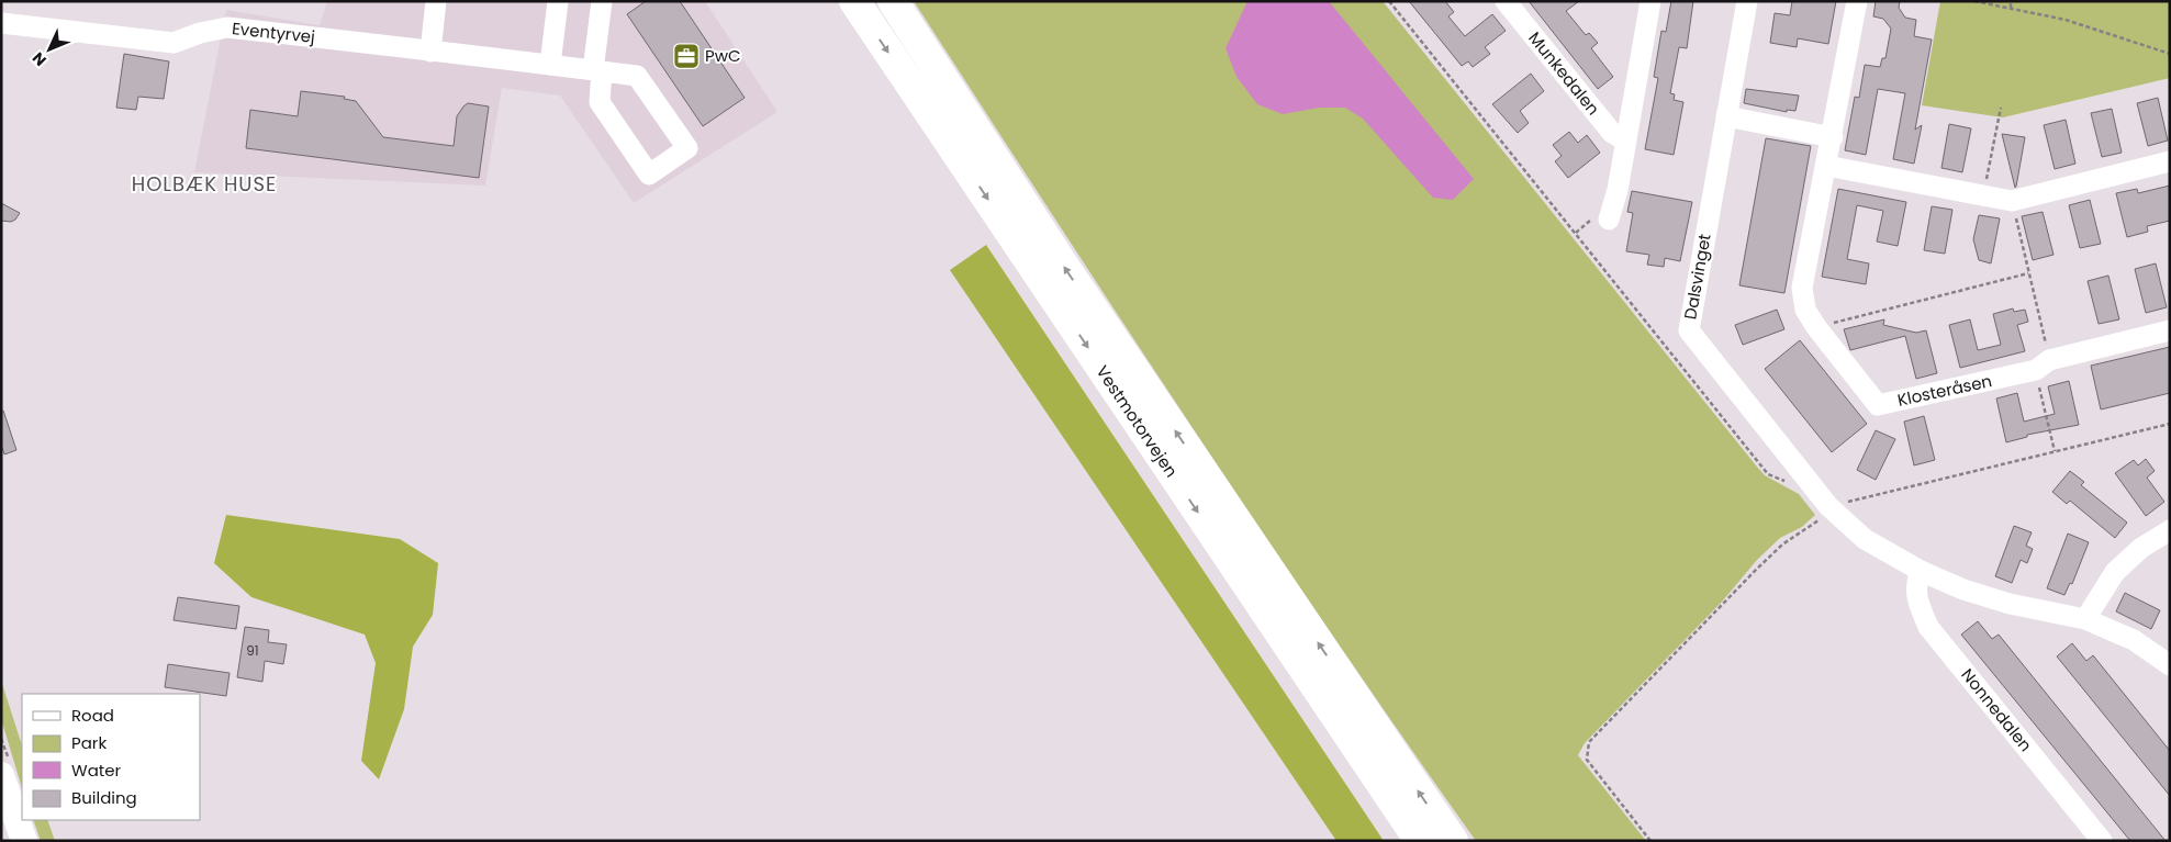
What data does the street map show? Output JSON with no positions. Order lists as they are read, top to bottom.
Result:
{
  "streets": {
    "highway": ["Vestmotorvejen"],
    "street": [
      "Eventyrvej",
      "Munkedalen",
      "Dalsvinget",
      "Klosteråsen",
      "Nonnedalen"
    ]
  },
  "districts": ["HOLBÆK HUSE"],
  "places": {
    "office": ["PwC"]
  },
  "house_numbers": ["91"],
  "legend": [
    "Road",
    "Park",
    "Water",
    "Building"
  ],
  "north": "bottom left"
}
